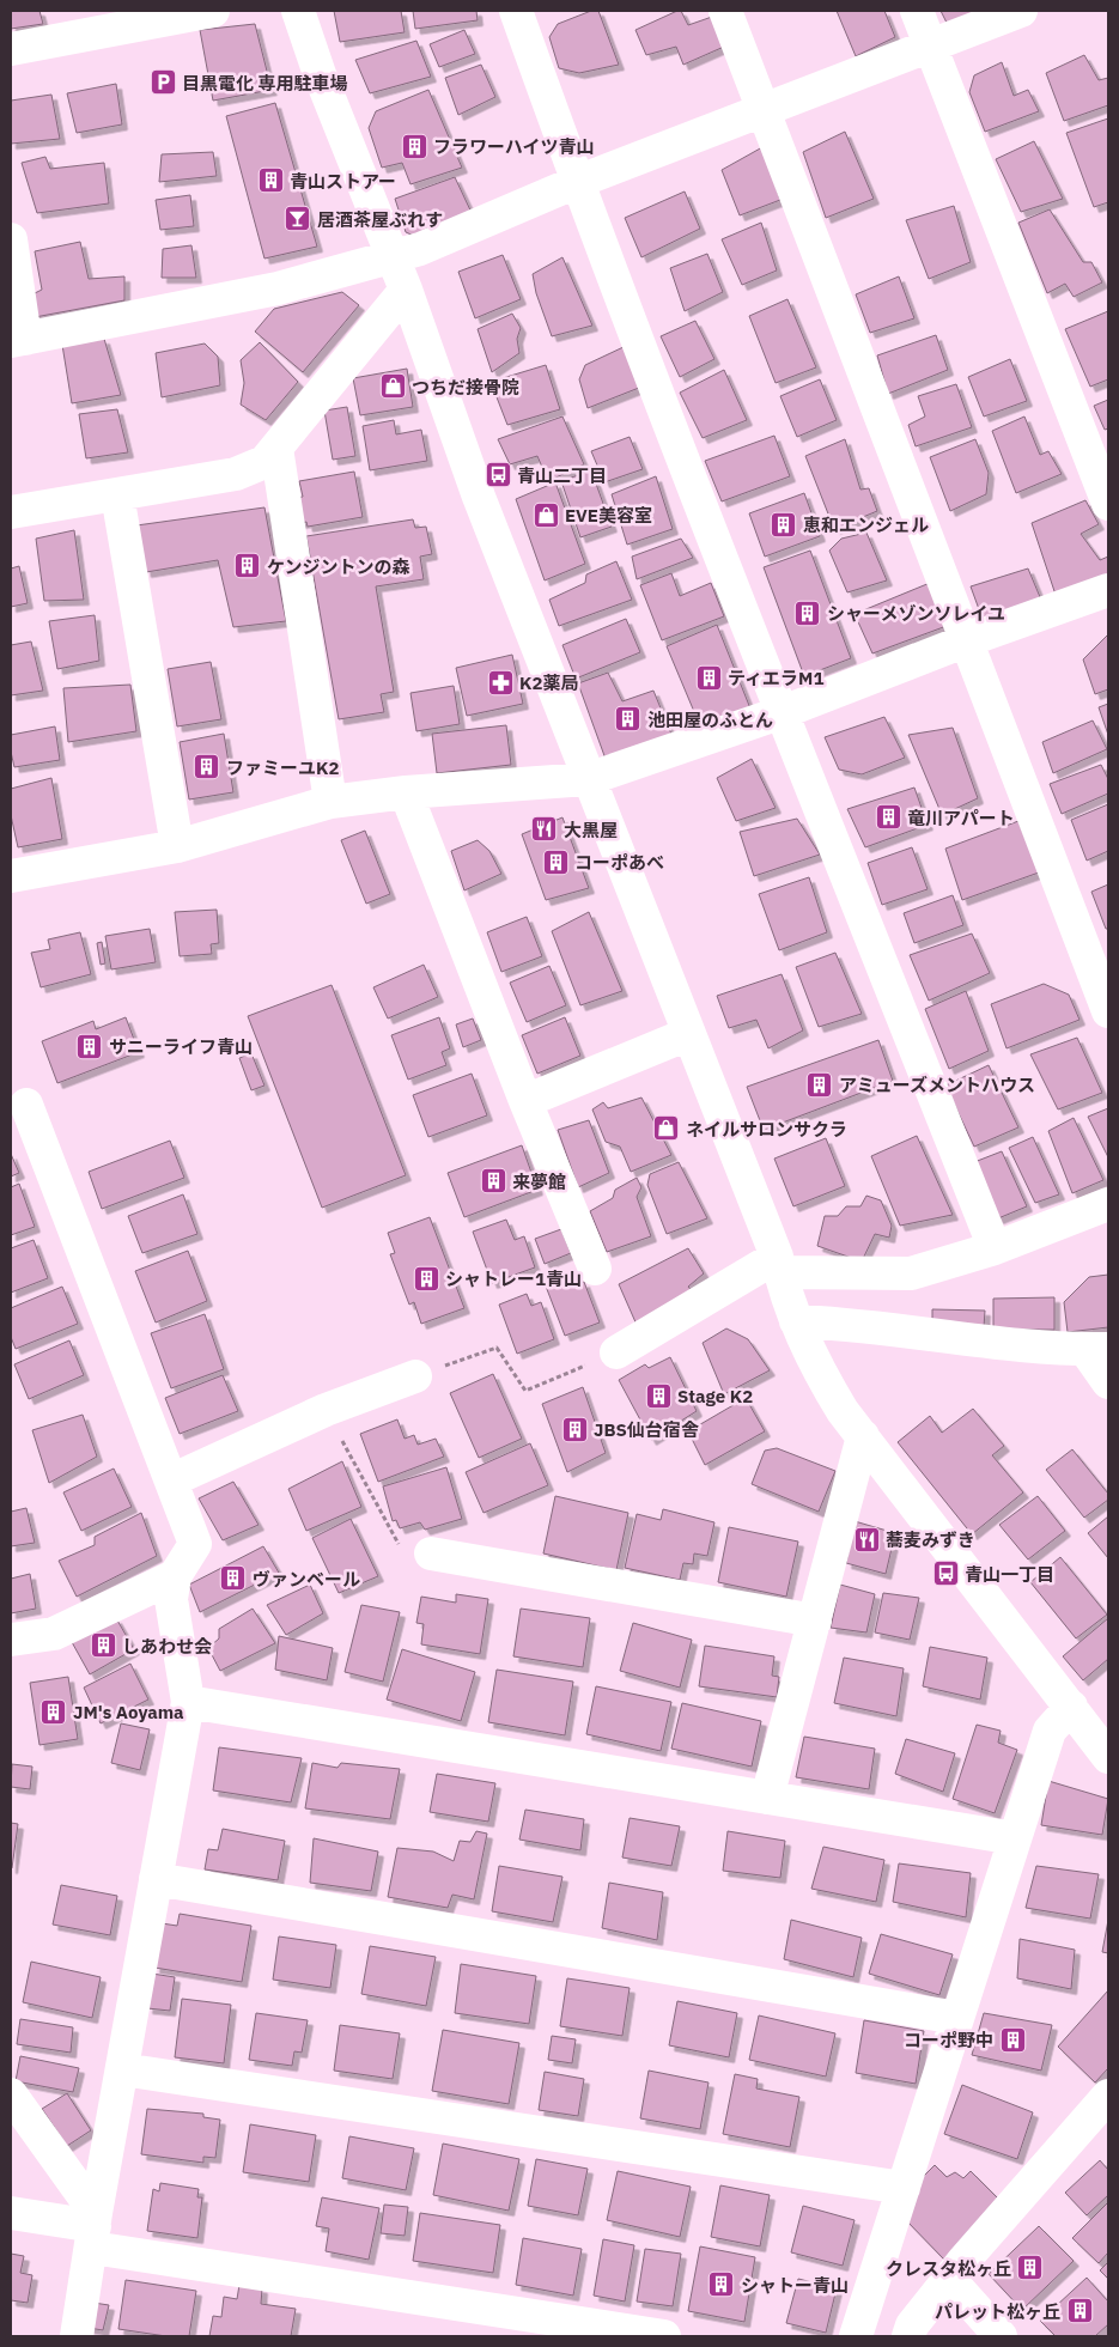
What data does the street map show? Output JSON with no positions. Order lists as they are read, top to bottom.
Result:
{
  "places": {
    "parking": ["目黒電化 専用駐車場"],
    "building": [
      "フラワーハイツ青山",
      "青山ストアー",
      "恵和エンジェル",
      "ケンジントンの森",
      "シャーメゾンソレイユ",
      "ティエラM1",
      "池田屋のふとん",
      "ファミーユK2",
      "竜川アパート",
      "コーポあべ",
      "サニーライフ青山",
      "アミューズメントハウス",
      "来夢館",
      "シャトレー1青山",
      "Stage K2",
      "JBS仙台宿舎",
      "ヴァンベール",
      "しあわせ会",
      "JM's Aoyama",
      "コーポ野中",
      "クレスタ松ヶ丘",
      "シャトー青山",
      "パレット松ヶ丘"
    ],
    "bar": ["居酒茶屋ぶれす"],
    "shop": ["つちだ接骨院", "EVE美容室", "ネイルサロンサクラ"],
    "bus stop": ["青山二丁目", "青山一丁目"],
    "pharmacy": ["K2薬局"],
    "restaurant": ["大黒屋", "蕎麦みずき"]
  }
}
